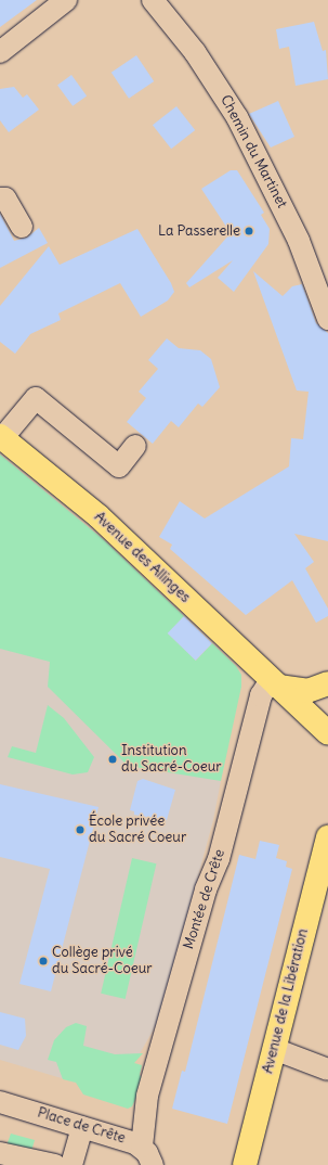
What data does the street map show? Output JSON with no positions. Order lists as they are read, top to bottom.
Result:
{
  "streets": {
    "main road": ["Avenue des Allinges", "Avenue de la Libération"],
    "street": ["Chemin du Martinet", "Montée de Crête", "Place de Crête"]
  },
  "crossings": [
    ["Avenue des Allinges", "Montée de Crête"],
    ["Montée de Crête", "Place de Crête"]
  ],
  "places": [
    "La Passerelle",
    "Institution du Sacré-Coeur",
    "École privée du Sacré Coeur",
    "Collège privé du Sacré-Coeur"
  ]
}
